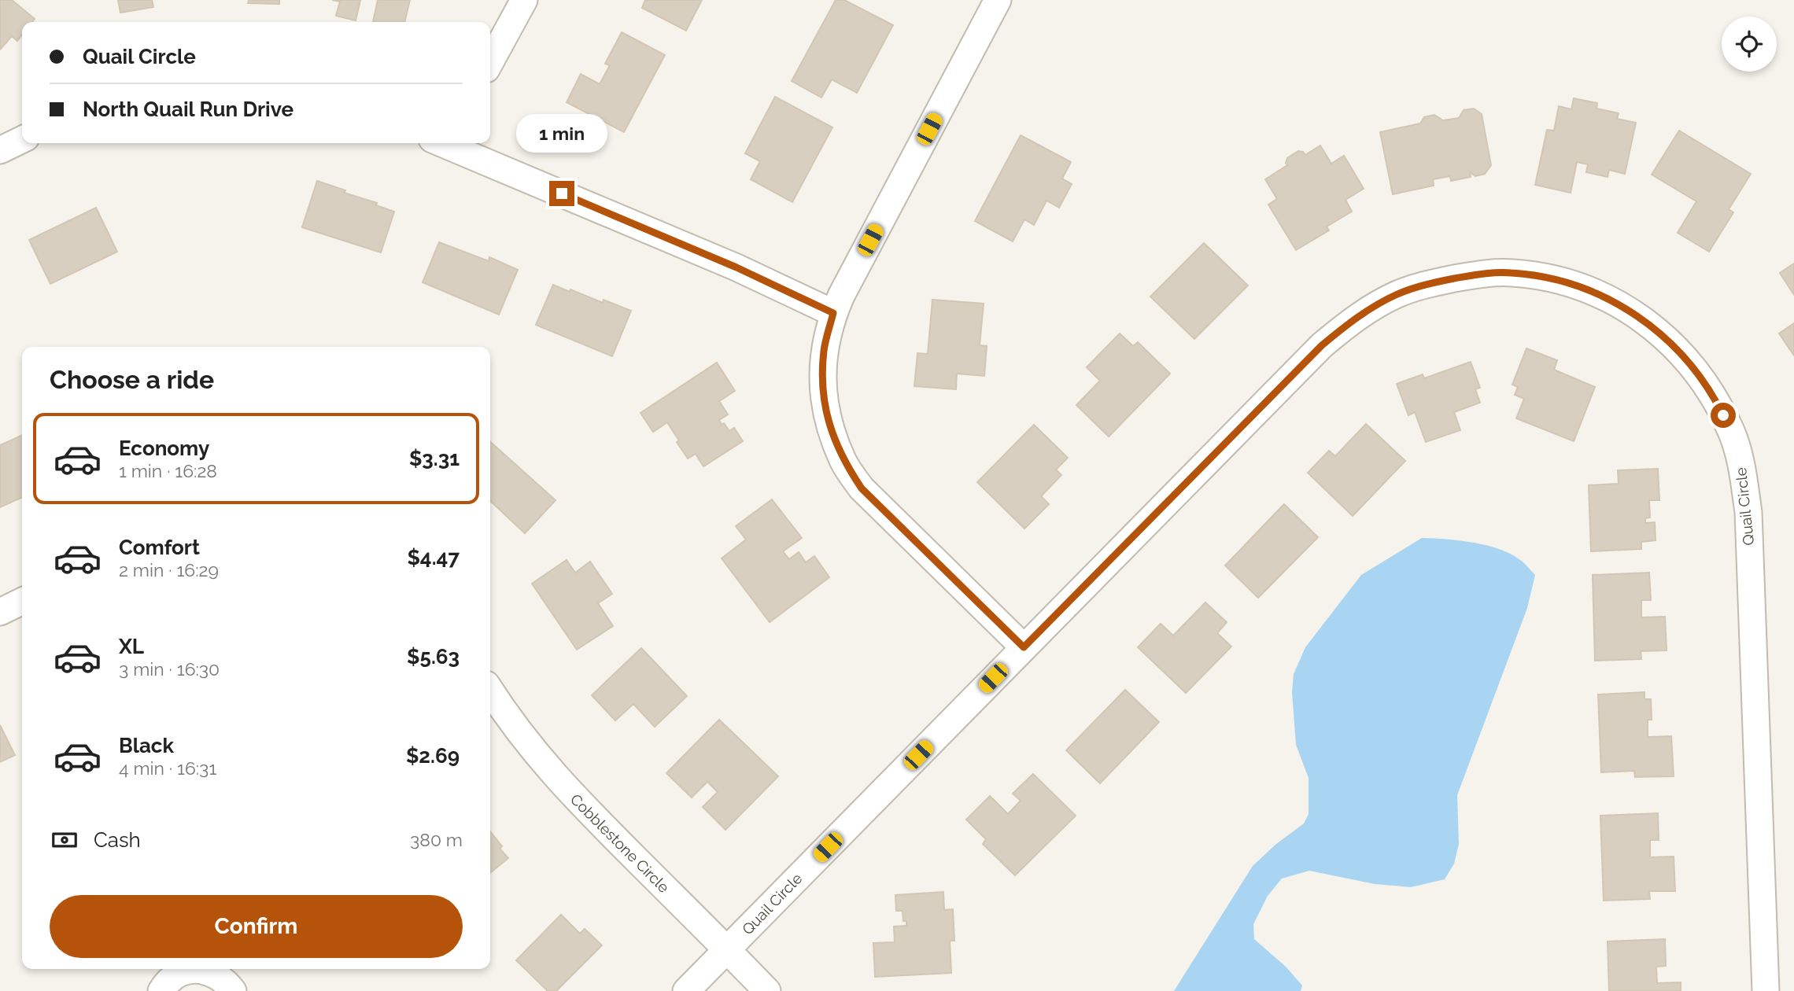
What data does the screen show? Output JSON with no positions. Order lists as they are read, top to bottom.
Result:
{
  "streets": {
    "street": ["Quail Circle", "Cobblestone Circle"]
  },
  "crossings": [
    ["Quail Circle", "Cobblestone Circle"]
  ],
  "page": {
    "banner": ["Quail Circle", "North Quail Run Drive"],
    "bubble": "1 min",
    "heading": "Choose a ride",
    "list": [
      {
        "name": "Economy",
        "note": "1 min · 16:28",
        "value": "$3.31"
      },
      {
        "name": "Comfort",
        "note": "2 min · 16:29",
        "value": "$4.47"
      },
      {
        "name": "XL",
        "note": "3 min · 16:30",
        "value": "$5.63"
      },
      {
        "name": "Black",
        "note": "4 min · 16:31",
        "value": "$2.69"
      }
    ],
    "pay": ["Cash", "380 m"],
    "buttons": "Confirm"
  }
}
